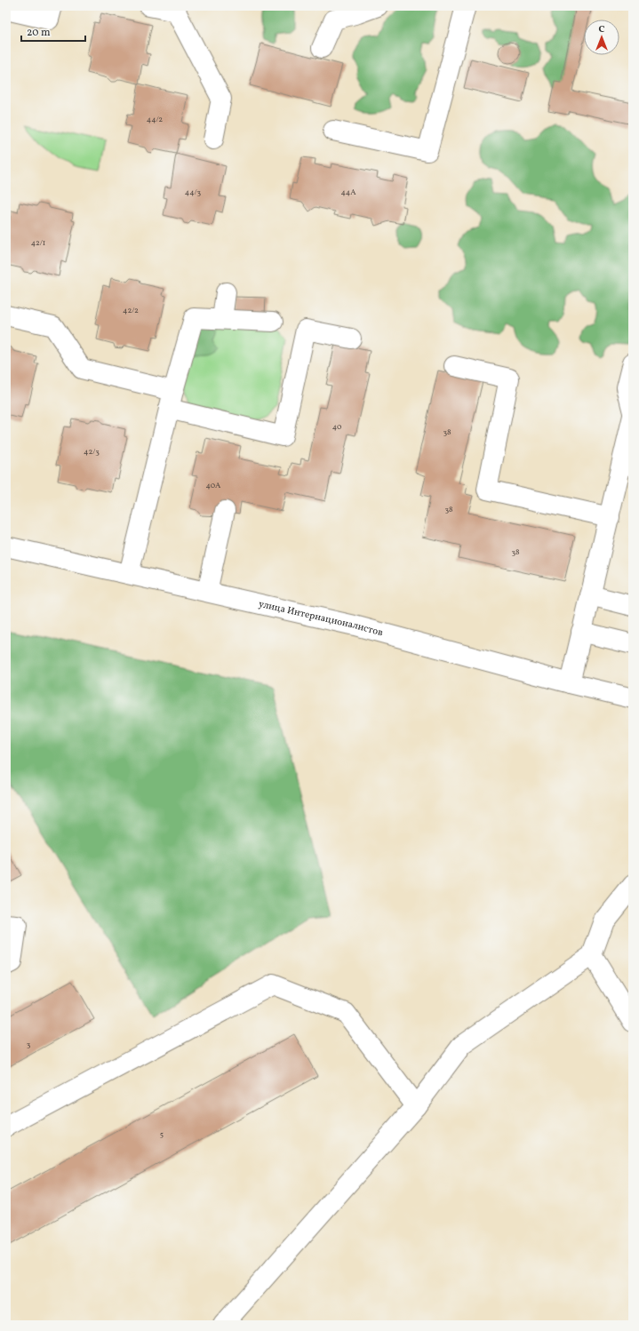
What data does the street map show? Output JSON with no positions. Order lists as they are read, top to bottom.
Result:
{
  "streets": {
    "street": ["улица Интернационалистов"]
  },
  "house_numbers": [
    "44/2",
    "44/3",
    "44А",
    "42/1",
    "42/2",
    "40",
    "38",
    "42/3",
    "40А",
    "38",
    "38",
    "3",
    "5"
  ],
  "scale_bar": "20 m",
  "north": "top"
}
